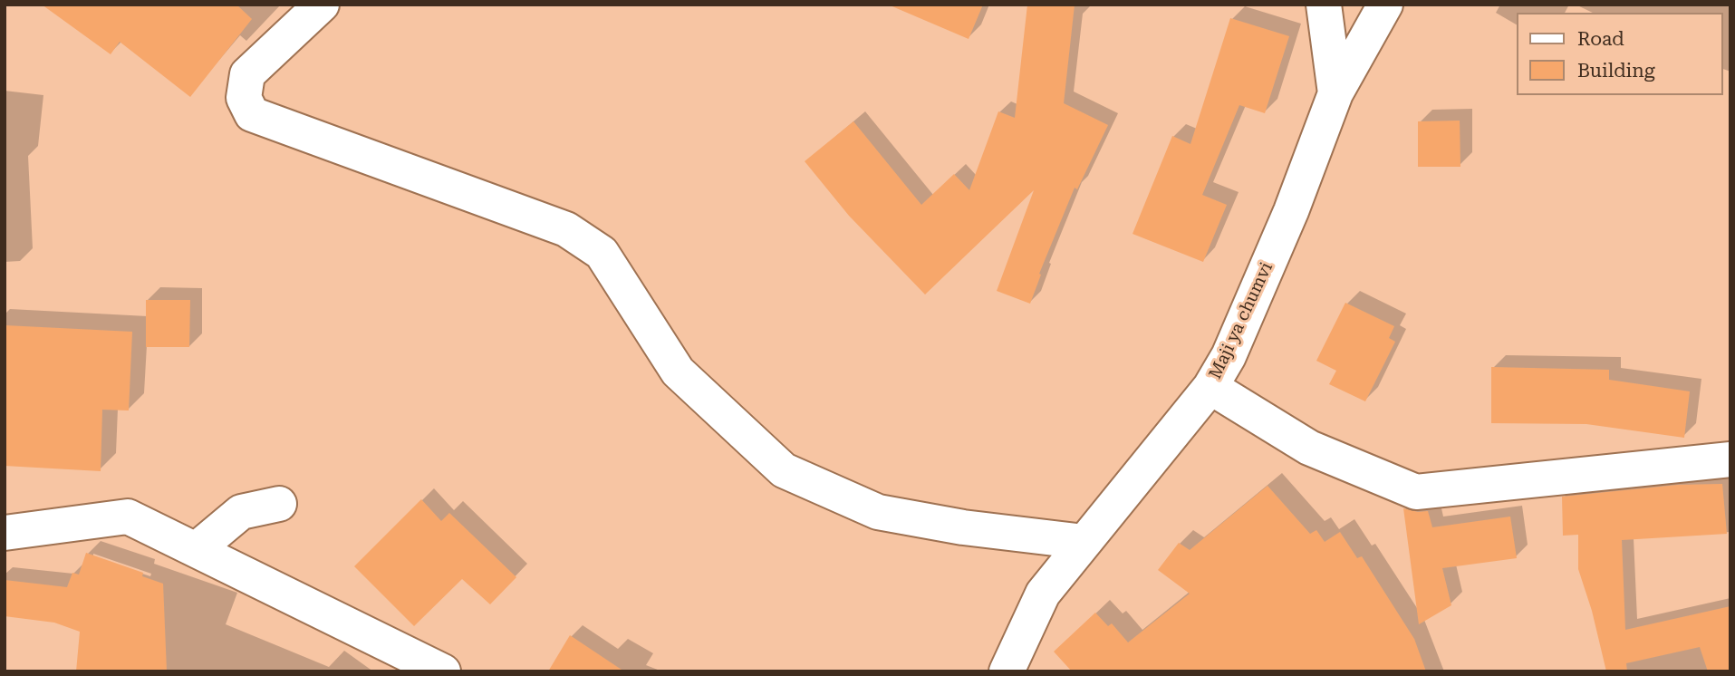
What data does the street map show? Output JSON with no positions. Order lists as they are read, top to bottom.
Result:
{
  "streets": {
    "street": ["Maji ya chumvi"]
  },
  "legend": ["Road", "Building"]
}
